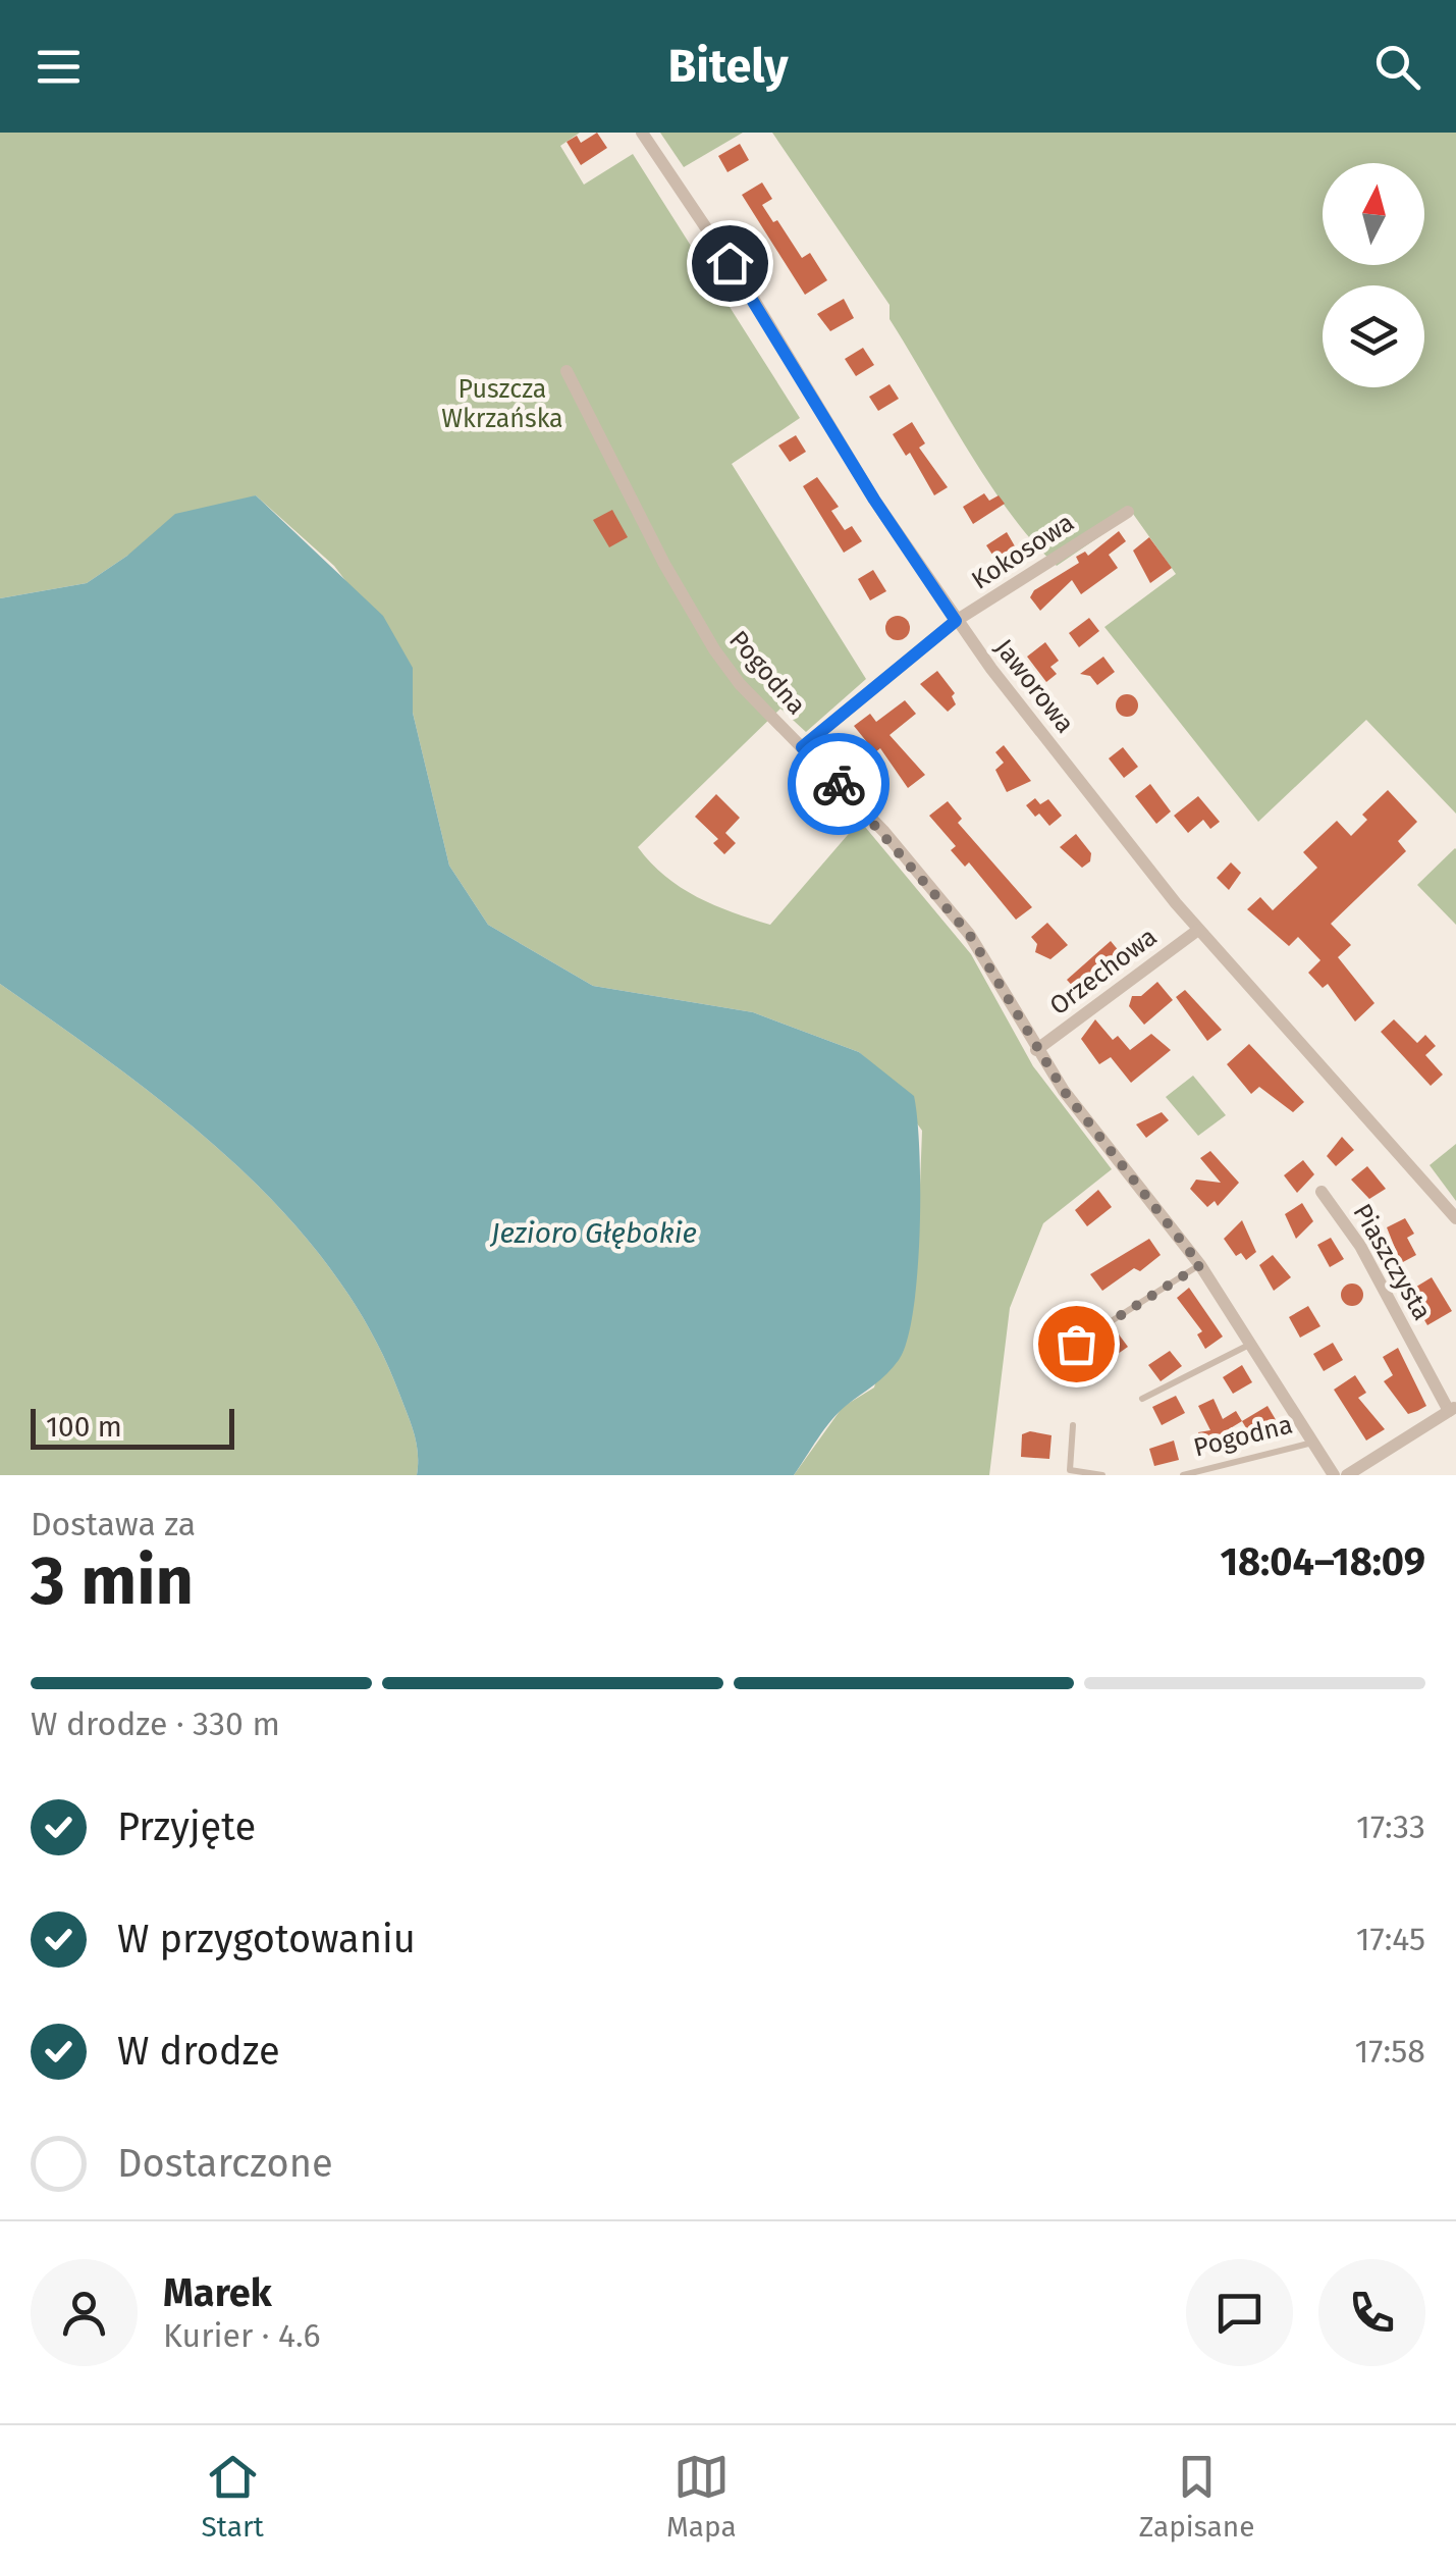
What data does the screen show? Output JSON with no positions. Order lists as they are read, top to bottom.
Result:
{
  "streets": {
    "street": [
      "Kokosowa",
      "Pogodna",
      "Jaworowa",
      "Orzechowa",
      "Piaszczysta"
    ]
  },
  "crossings": [
    ["Kokosowa", "Pogodna"],
    ["Kokosowa", "Jaworowa"],
    ["Pogodna", "Orzechowa"],
    ["Jaworowa", "Orzechowa"]
  ],
  "water": ["Jezioro Głębokie"],
  "parks": ["Puszcza Wkrzańska"],
  "scale_bar": "100 m",
  "north": "top",
  "page": {
    "header": "Bitely",
    "scale": "100 m",
    "heading": ["3 min", "Dostawa za", "18:04–18:09"],
    "panel": ["Marek", "Kurier · 4.6"],
    "bar": "W drodze · 330 m",
    "list": [
      ["Przyjęte", "17:33"],
      ["W przygotowaniu", "17:45"],
      ["W drodze", "17:58"],
      "Dostarczone"
    ],
    "tabs": ["Start", "Mapa", "Zapisane"]
  }
}
